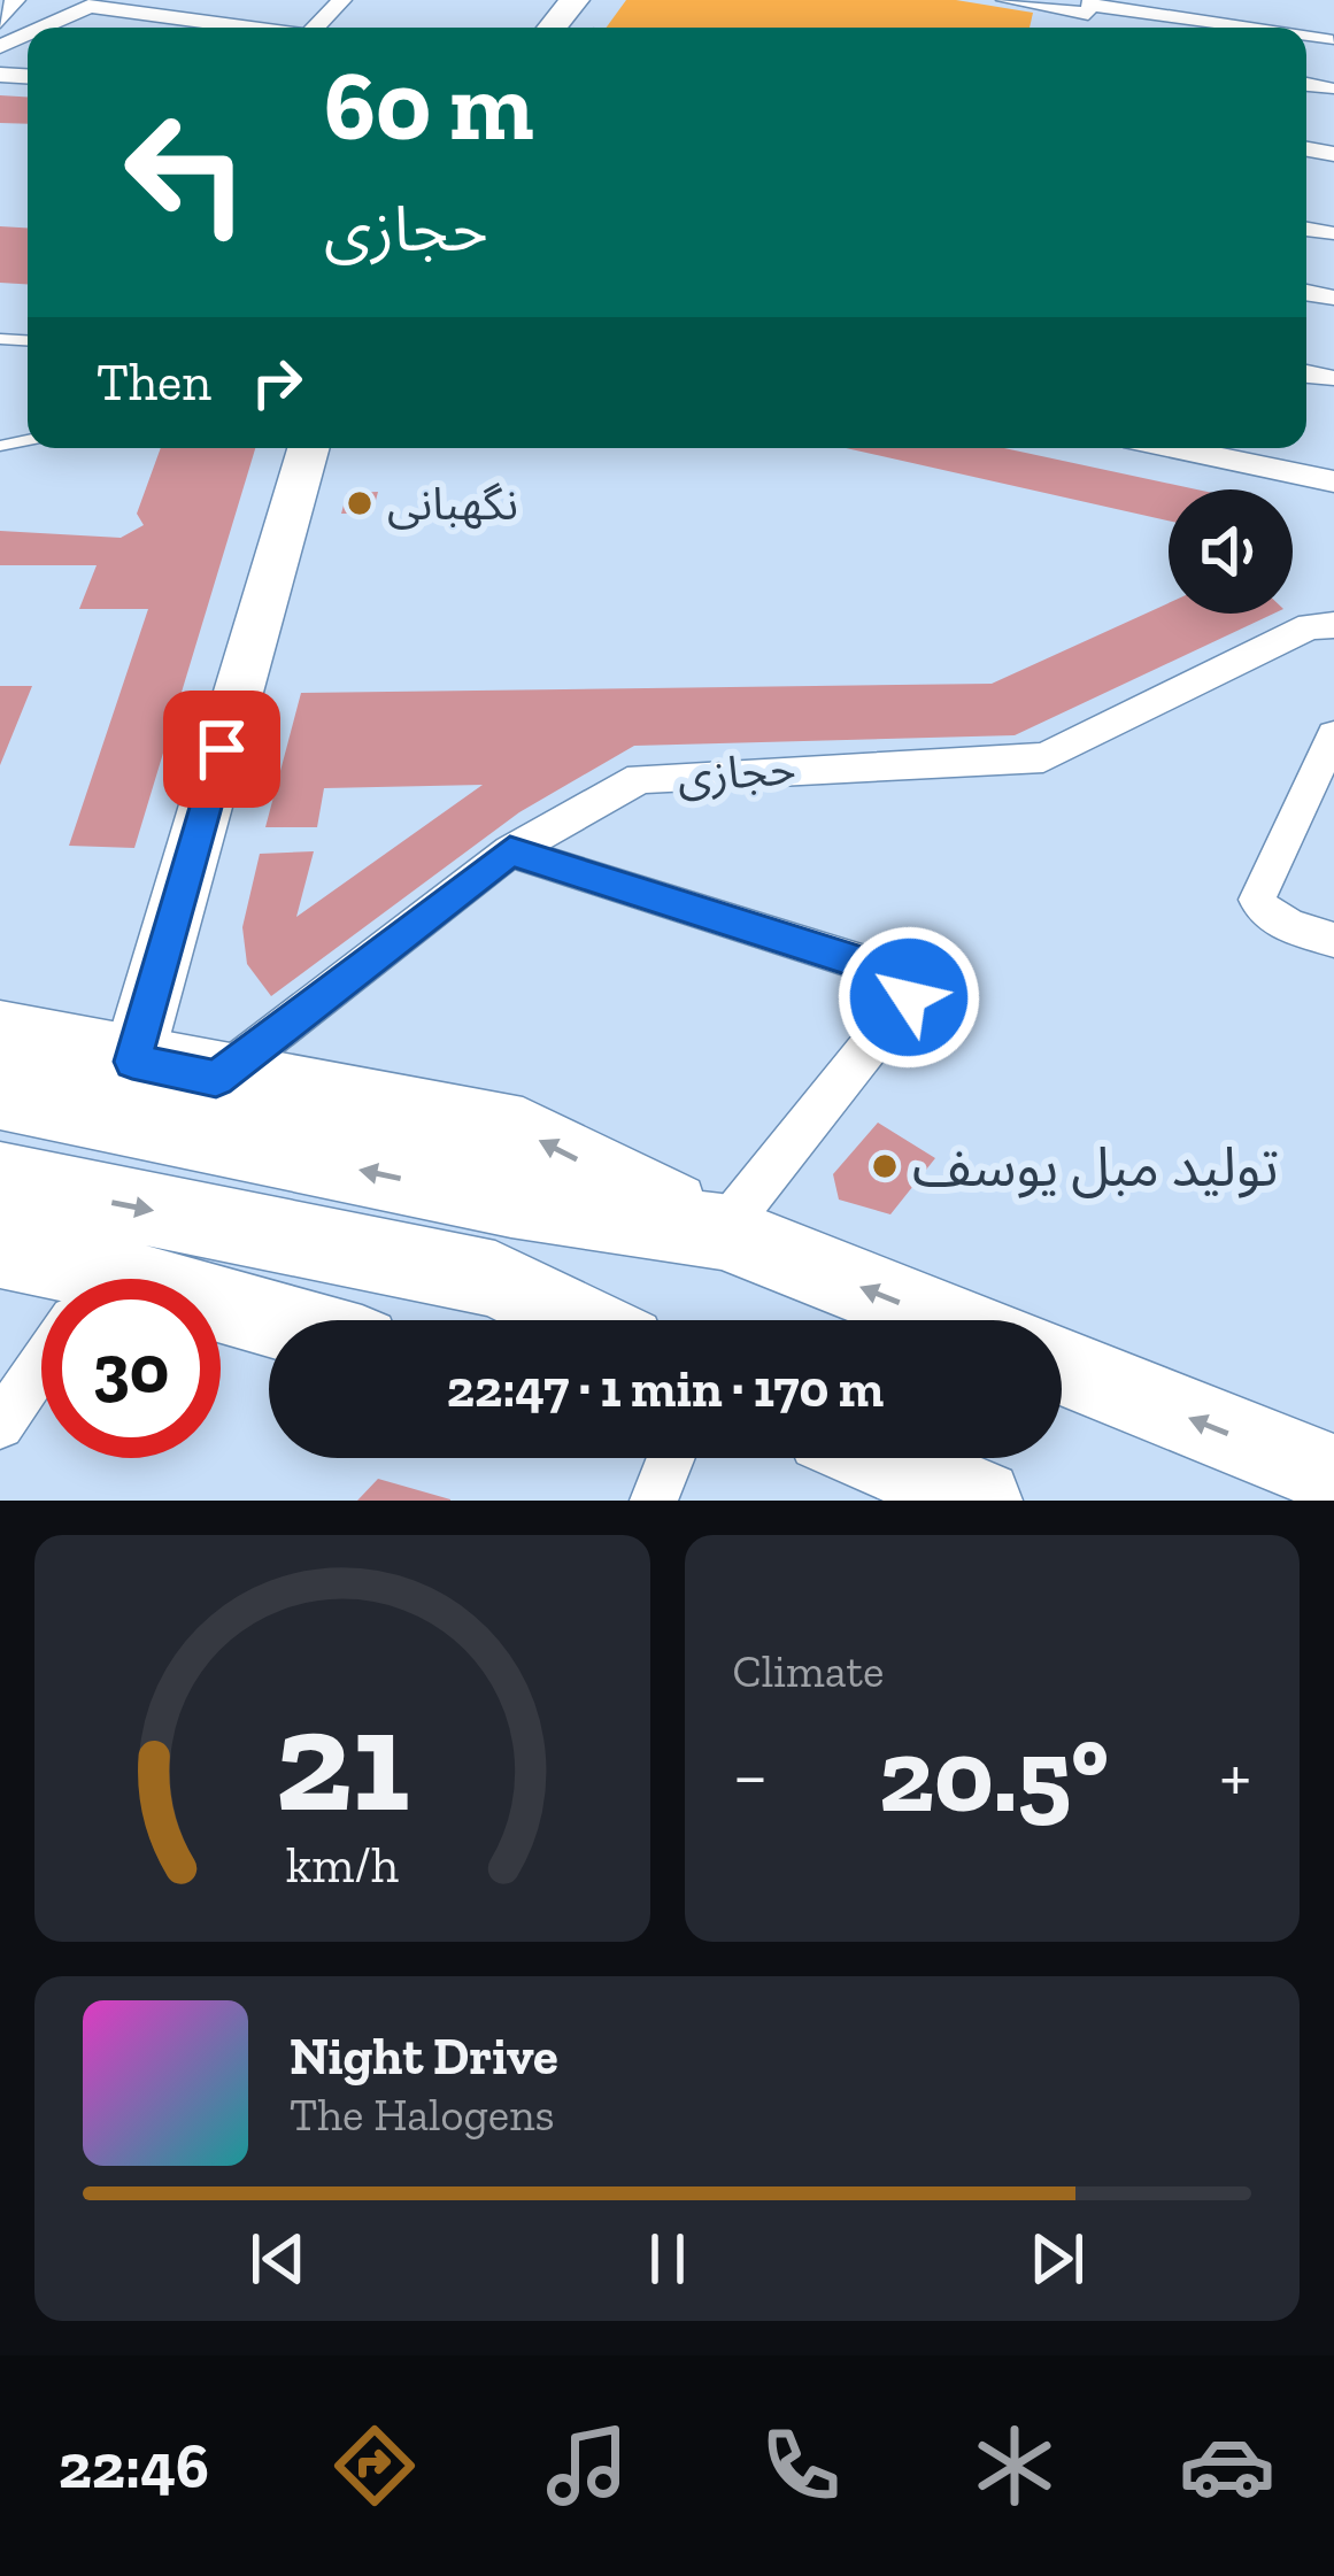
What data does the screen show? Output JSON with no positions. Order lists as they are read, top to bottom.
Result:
{
  "streets": {
    "street": ["حجازی"]
  },
  "places": ["نگهبانی", "تولید مبل یوسف"],
  "page": {
    "turn": ["60 m", "حجازی"],
    "then": "Then",
    "limit": "30",
    "trip": "22:47 · 1 min · 170 m",
    "tile": "Climate",
    "heat": ["−", "20.5°", "+"],
    "song": ["Night Drive", "The Halogens"],
    "tabs": "22:46",
    "gauge": ["21", "km/h"]
  }
}
